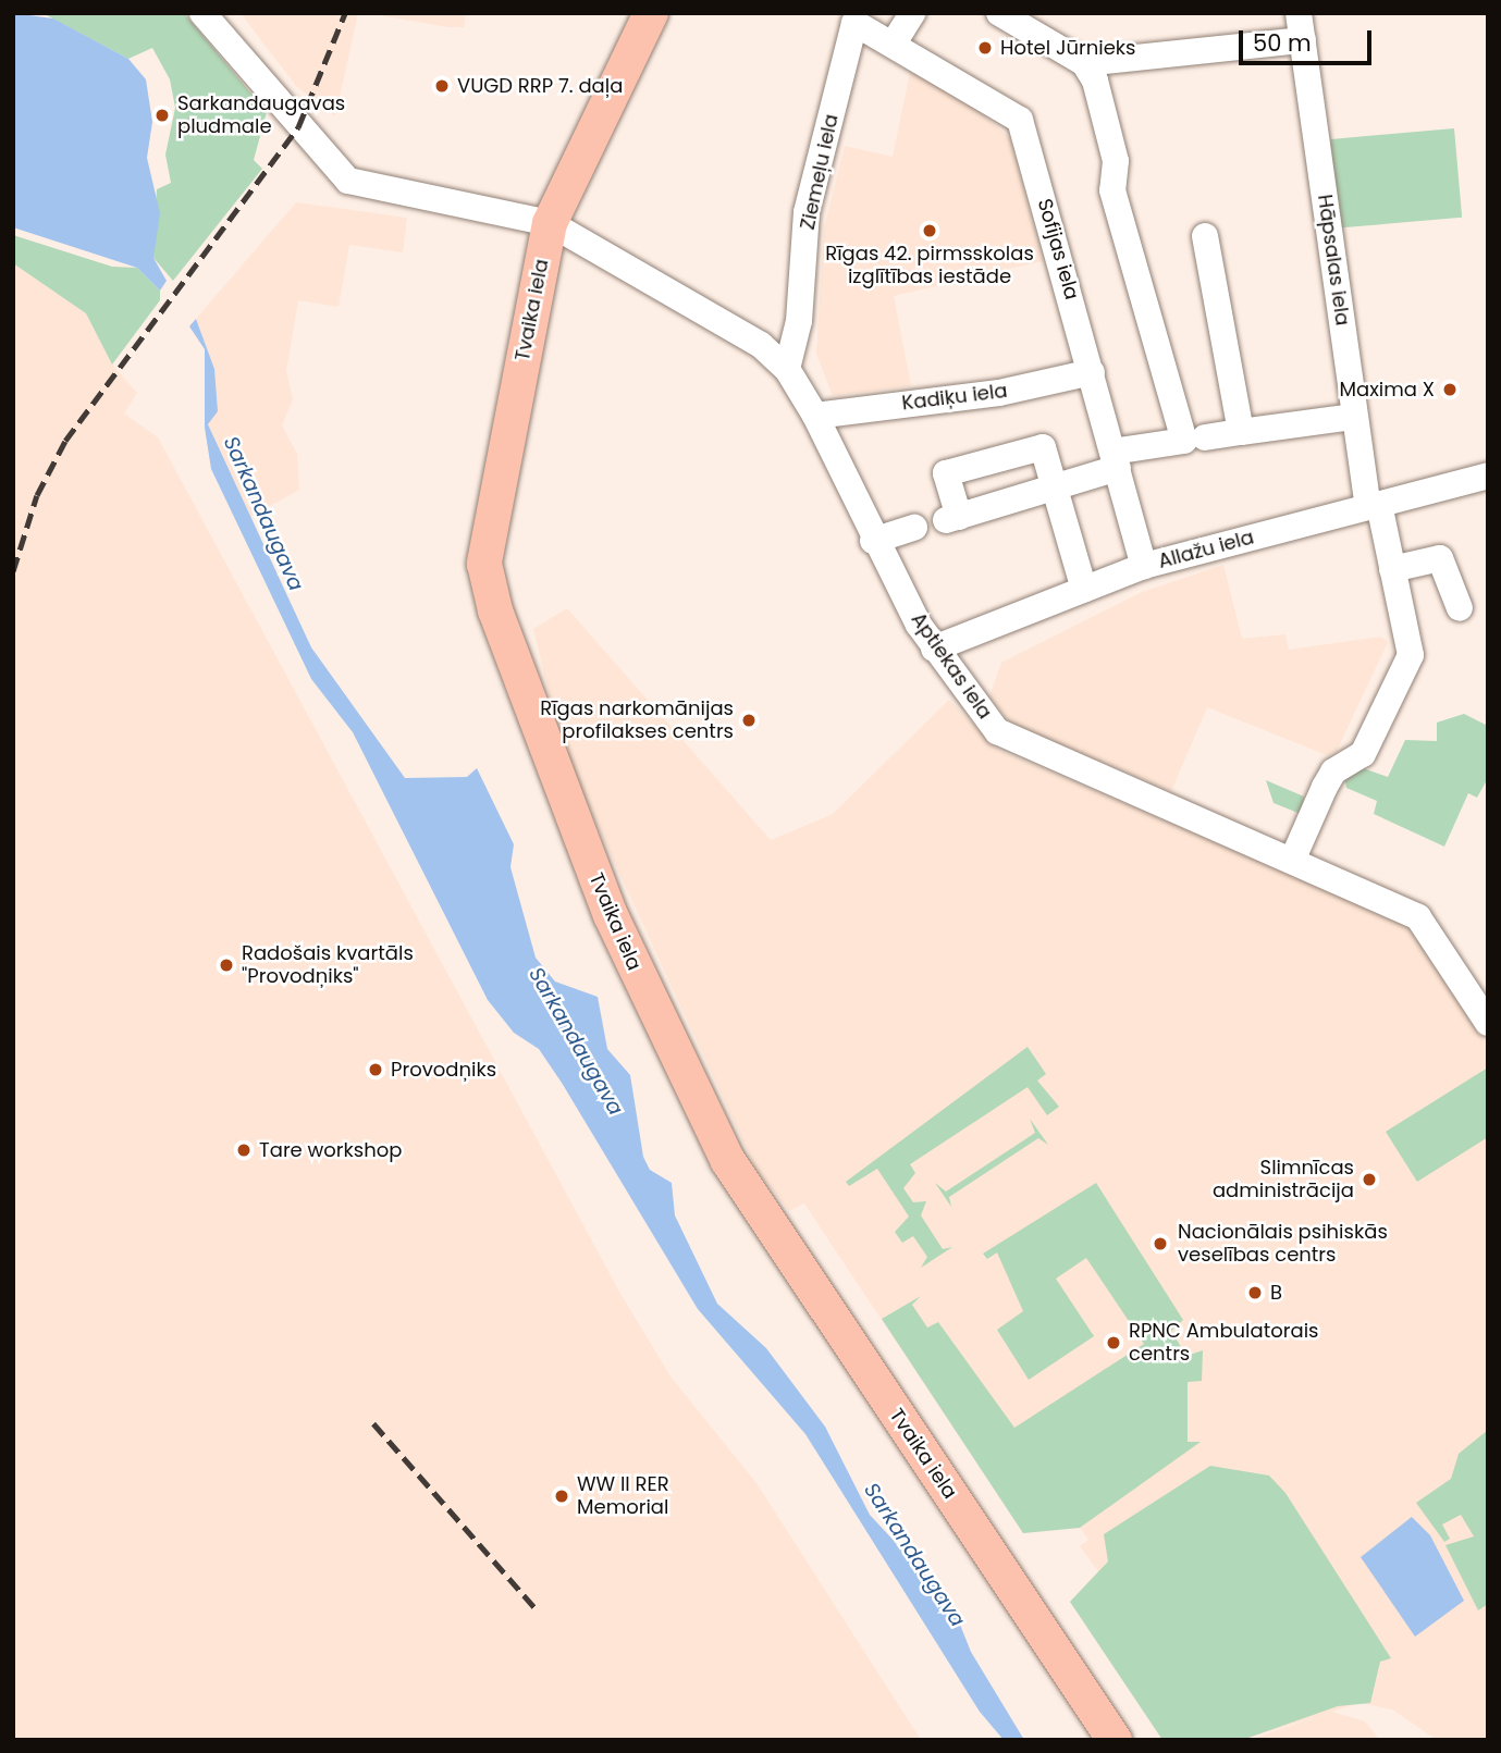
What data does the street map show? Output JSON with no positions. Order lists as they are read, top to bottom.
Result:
{
  "streets": {
    "main road": ["Tvaika iela"],
    "street": [
      "Ziemeļu iela",
      "Sofijas iela",
      "Hāpsalas iela",
      "Kadiķu iela",
      "Allažu iela",
      "Aptiekas iela"
    ]
  },
  "crossings": [
    ["Ziemeļu iela", "Sofijas iela"],
    ["Ziemeļu iela", "Aptiekas iela"],
    ["Sofijas iela", "Kadiķu iela"],
    ["Sofijas iela", "Allažu iela"],
    ["Hāpsalas iela", "Allažu iela"],
    ["Hāpsalas iela", "Aptiekas iela"],
    ["Tvaika iela", "Aptiekas iela"],
    ["Kadiķu iela", "Aptiekas iela"],
    ["Allažu iela", "Aptiekas iela"]
  ],
  "water": ["Sarkandaugava"],
  "places": [
    "Hotel Jūrnieks",
    "VUGD RRP 7. daļa",
    "Sarkandaugavas pludmale",
    "Rīgas 42. pirmsskolas izglītības iestāde",
    "Maxima X",
    "Rīgas narkomānijas profilakses centrs",
    "Radošais kvartāls \"Provodņiks\"",
    "Provodņiks",
    "Tare workshop",
    "Slimnīcas administrācija",
    "Nacionālais psihiskās veselības centrs",
    "B",
    "RPNC Ambulatorais centrs",
    "WW II RER Memorial"
  ],
  "scale_bar": "50 m"
}
